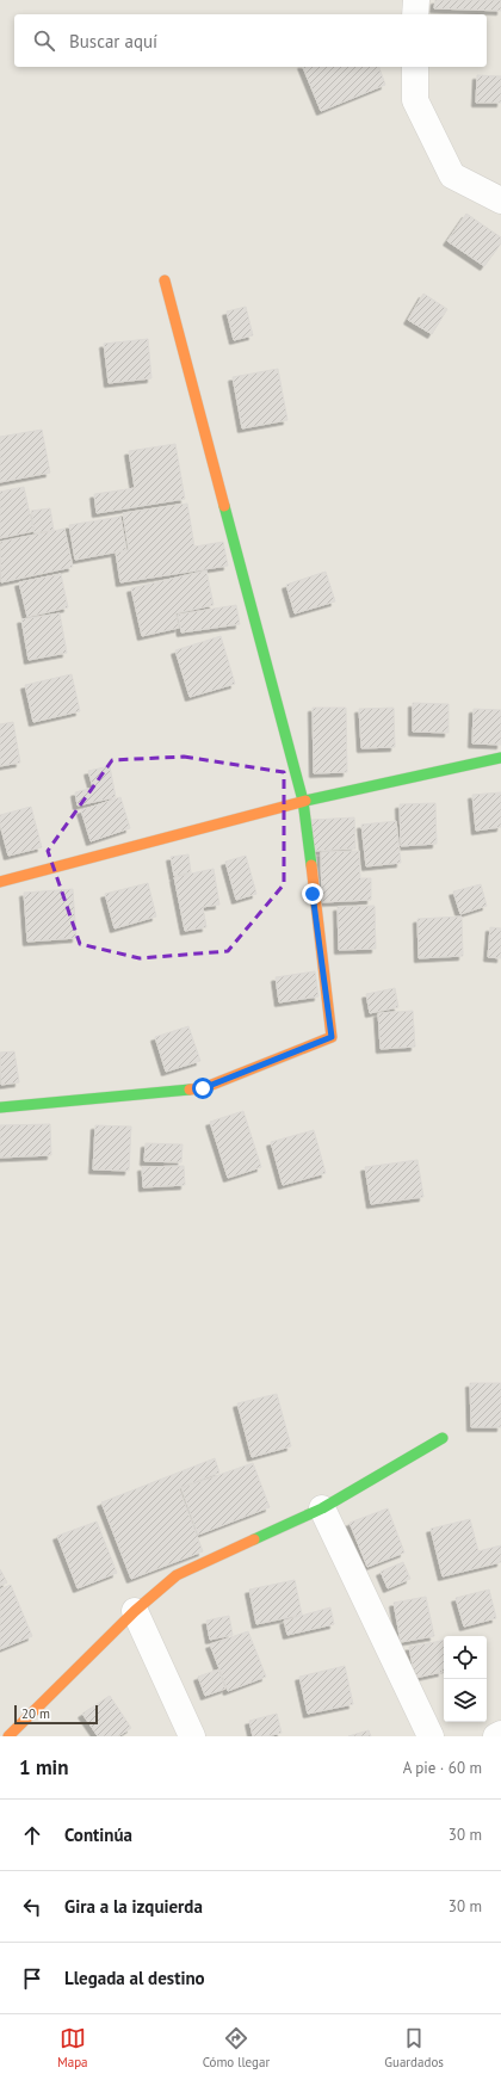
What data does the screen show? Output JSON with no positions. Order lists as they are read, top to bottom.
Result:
{
  "scale_bar": "20 m",
  "page": {
    "search": "Buscar aquí",
    "scale": "20 m",
    "heading": ["1 min", "A pie · 60 m"],
    "list": [
      ["Continúa", "30 m"],
      ["Gira a la izquierda", "30 m"],
      "Llegada al destino"
    ],
    "nav": ["Mapa", "Cómo llegar", "Guardados"]
  }
}
